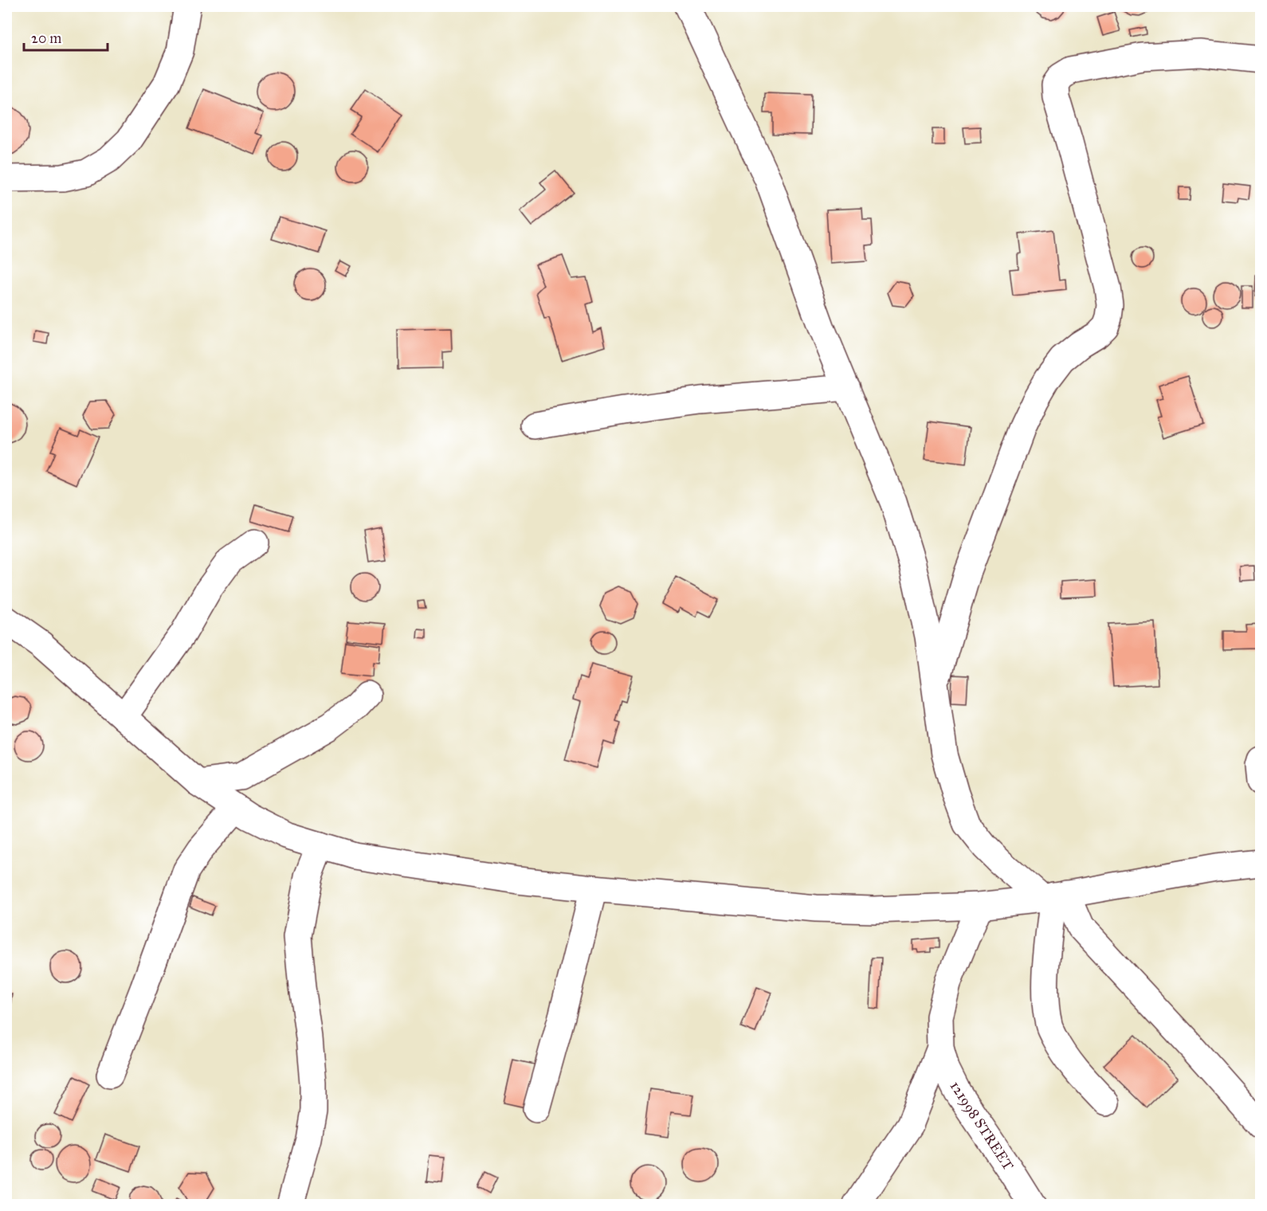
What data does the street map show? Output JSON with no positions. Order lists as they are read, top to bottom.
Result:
{
  "streets": {
    "street": ["121998 STREET"]
  },
  "scale_bar": "20 m"
}
